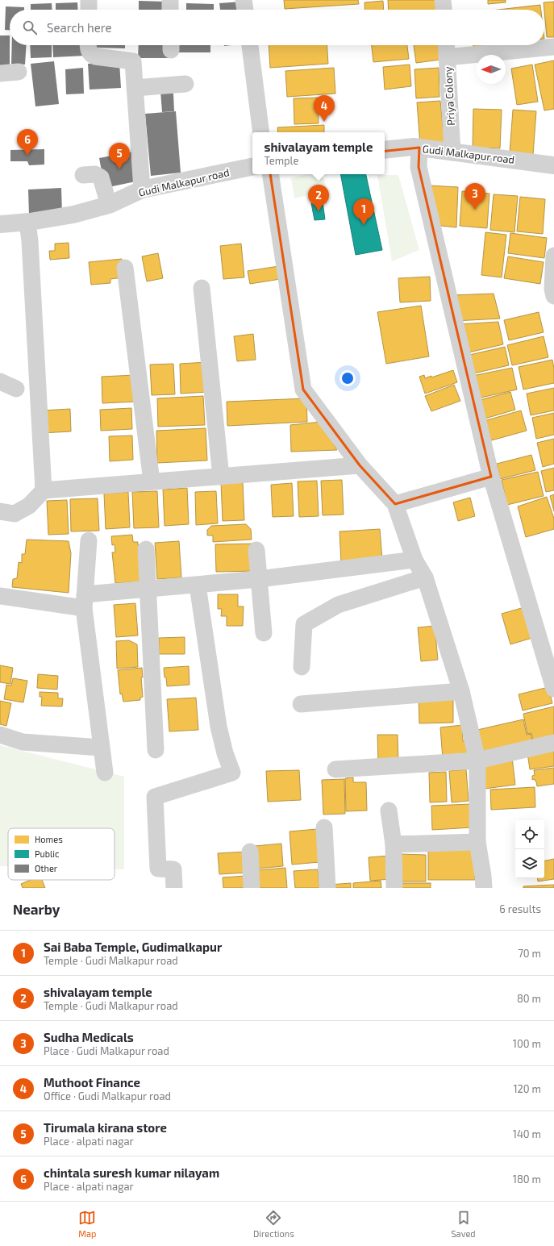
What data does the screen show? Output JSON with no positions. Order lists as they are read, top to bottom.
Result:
{
  "streets": {
    "street": ["Priya Colony", "Gudi Malkapur road"]
  },
  "crossings": [
    ["Priya Colony", "Gudi Malkapur road"]
  ],
  "legend": ["Homes", "Public", "Other"],
  "north": "left",
  "page": {
    "search": "Search here",
    "pins": [
      "4",
      "6",
      "5",
      "3",
      "2",
      "1"
    ],
    "popup": ["shivalayam temple", "Temple"],
    "heading": ["Nearby", "6 results"],
    "list": [
      {
        "mark": "1",
        "name": "Sai Baba Temple, Gudimalkapur",
        "note": "Temple · Gudi Malkapur road",
        "value": "70 m"
      },
      {
        "mark": "2",
        "name": "shivalayam temple",
        "note": "Temple · Gudi Malkapur road",
        "value": "80 m"
      },
      {
        "mark": "3",
        "name": "Sudha Medicals",
        "note": "Place · Gudi Malkapur road",
        "value": "100 m"
      },
      {
        "mark": "4",
        "name": "Muthoot Finance",
        "note": "Office · Gudi Malkapur road",
        "value": "120 m"
      },
      {
        "mark": "5",
        "name": "Tirumala kirana store",
        "note": "Place · alpati nagar",
        "value": "140 m"
      },
      {
        "mark": "6",
        "name": "chintala suresh kumar nilayam",
        "note": "Place · alpati nagar",
        "value": "180 m"
      }
    ],
    "nav": ["Map", "Directions", "Saved"]
  }
}
